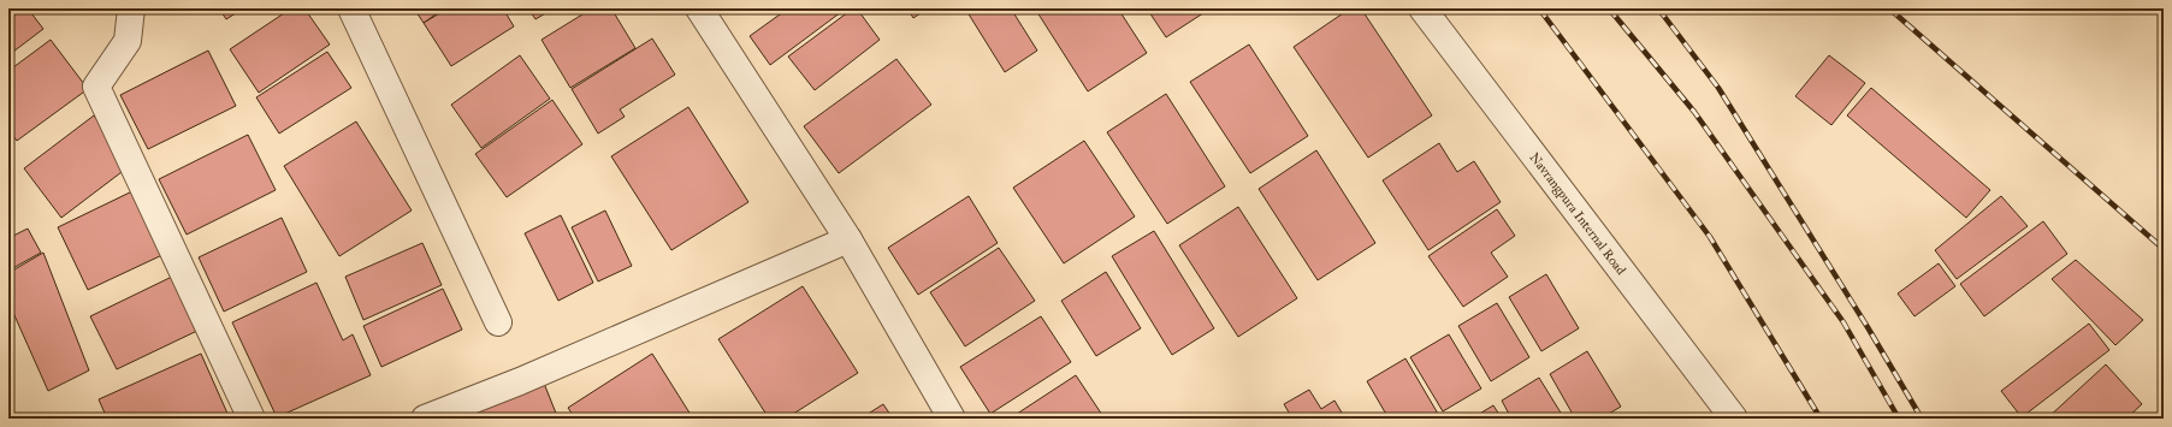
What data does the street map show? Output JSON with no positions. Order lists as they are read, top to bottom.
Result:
{
  "streets": {
    "street": ["Navrangpura Internal Road"]
  }
}
